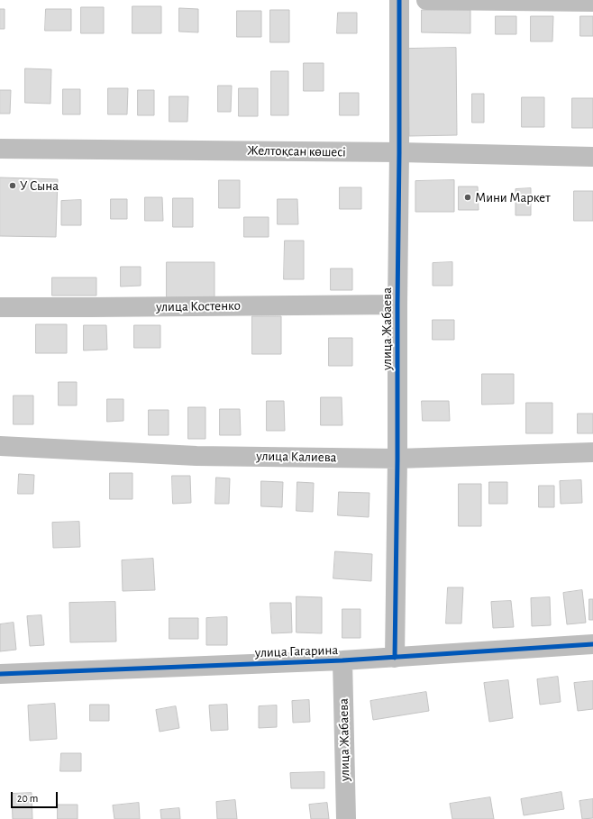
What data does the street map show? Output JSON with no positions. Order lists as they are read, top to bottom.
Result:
{
  "streets": {
    "street": [
      "Желтоқсан көшесі",
      "улица Костенко",
      "улица Жабаева",
      "улица Калиева",
      "улица Гагарина"
    ]
  },
  "crossings": [
    ["Желтоқсан көшесі", "улица Жабаева"],
    ["улица Костенко", "улица Жабаева"],
    ["улица Жабаева", "улица Калиева"],
    ["улица Жабаева", "улица Гагарина"]
  ],
  "places": ["У Сына", "Мини Маркет"],
  "scale_bar": "20 m"
}
